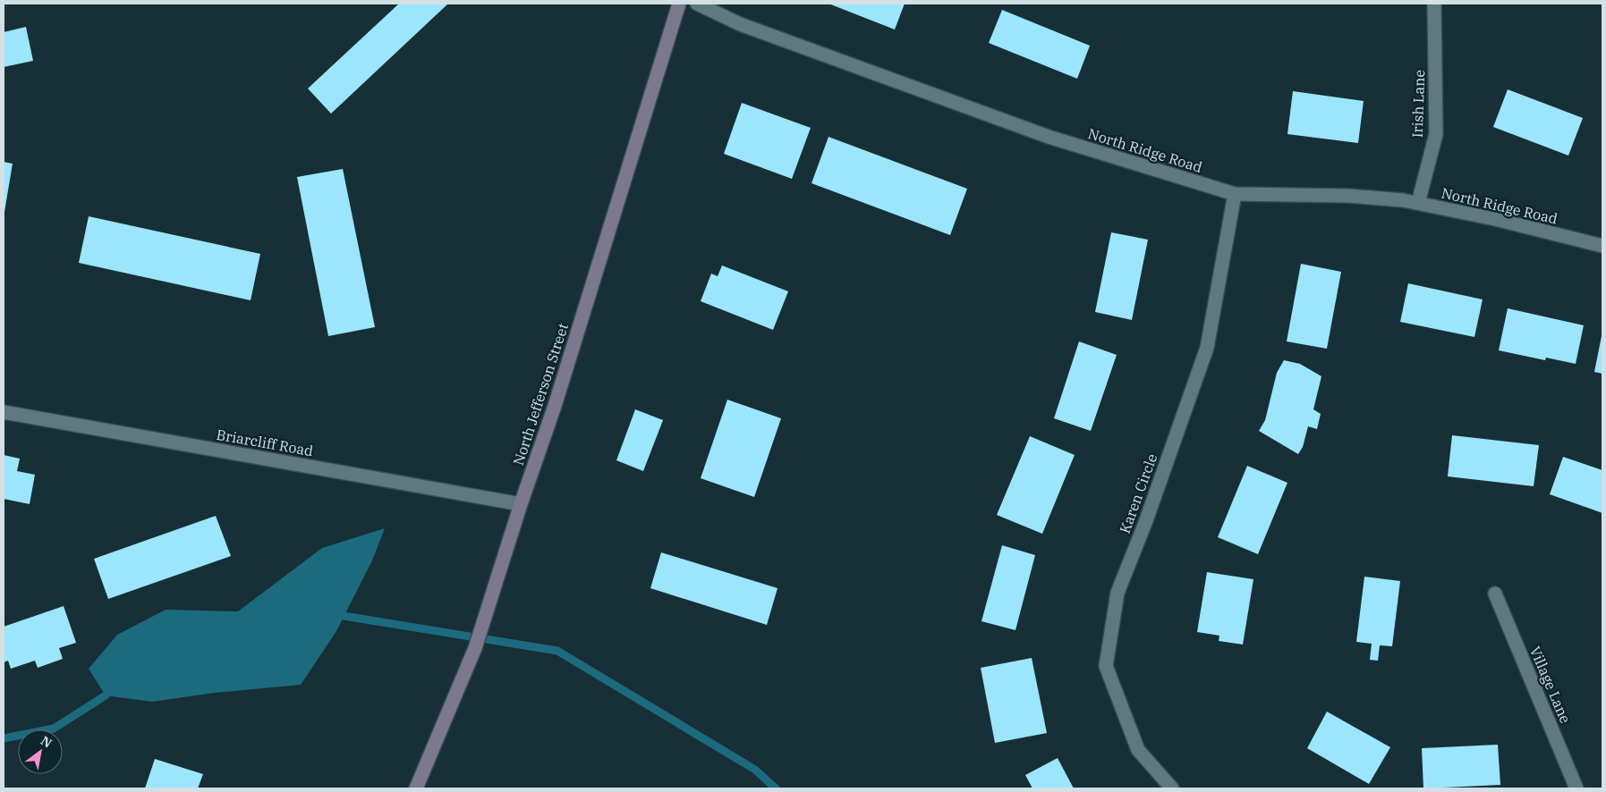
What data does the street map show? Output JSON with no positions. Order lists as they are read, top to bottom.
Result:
{
  "streets": {
    "main road": ["North Jefferson Street"],
    "street": [
      "Irish Lane",
      "North Ridge Road",
      "Briarcliff Road",
      "Karen Circle",
      "Village Lane"
    ]
  },
  "crossings": [
    ["Irish Lane", "North Ridge Road"],
    ["North Ridge Road", "Karen Circle"],
    ["North Jefferson Street", "Briarcliff Road"]
  ],
  "north": "top right"
}
